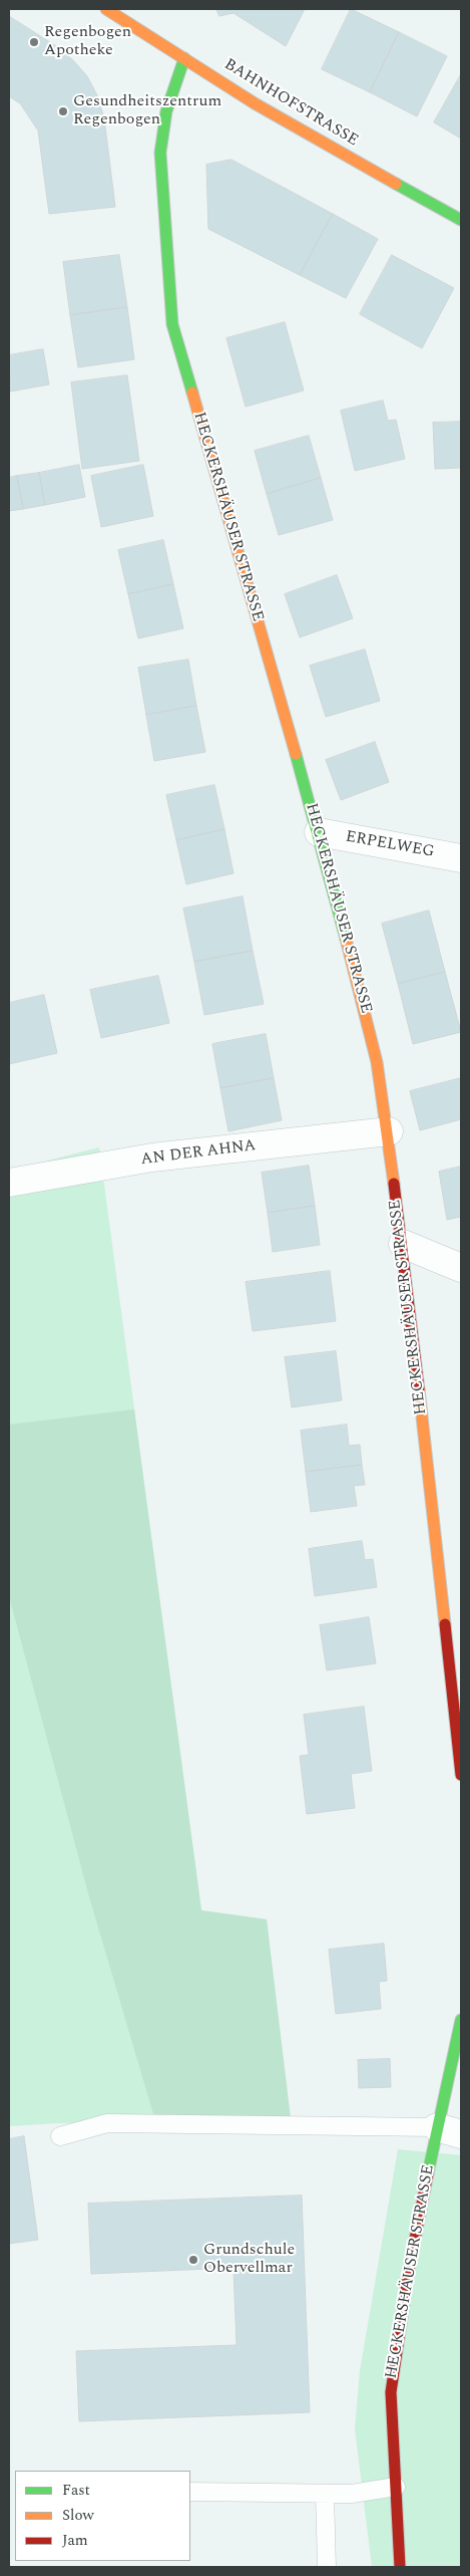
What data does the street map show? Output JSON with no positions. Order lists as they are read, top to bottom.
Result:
{
  "streets": {
    "street": [
      "BAHNHOFSTRASSE",
      "HECKERSHÄUSER STRASSE",
      "ERPELWEG",
      "AN DER AHNA"
    ]
  },
  "crossings": [
    ["BAHNHOFSTRASSE", "HECKERSHÄUSER STRASSE"],
    ["HECKERSHÄUSER STRASSE", "ERPELWEG"],
    ["HECKERSHÄUSER STRASSE", "AN DER AHNA"]
  ],
  "places": ["Regenbogen Apotheke", "Gesundheitszentrum Regenbogen", "Grundschule Obervellmar"],
  "legend": ["Fast", "Slow", "Jam"]
}
